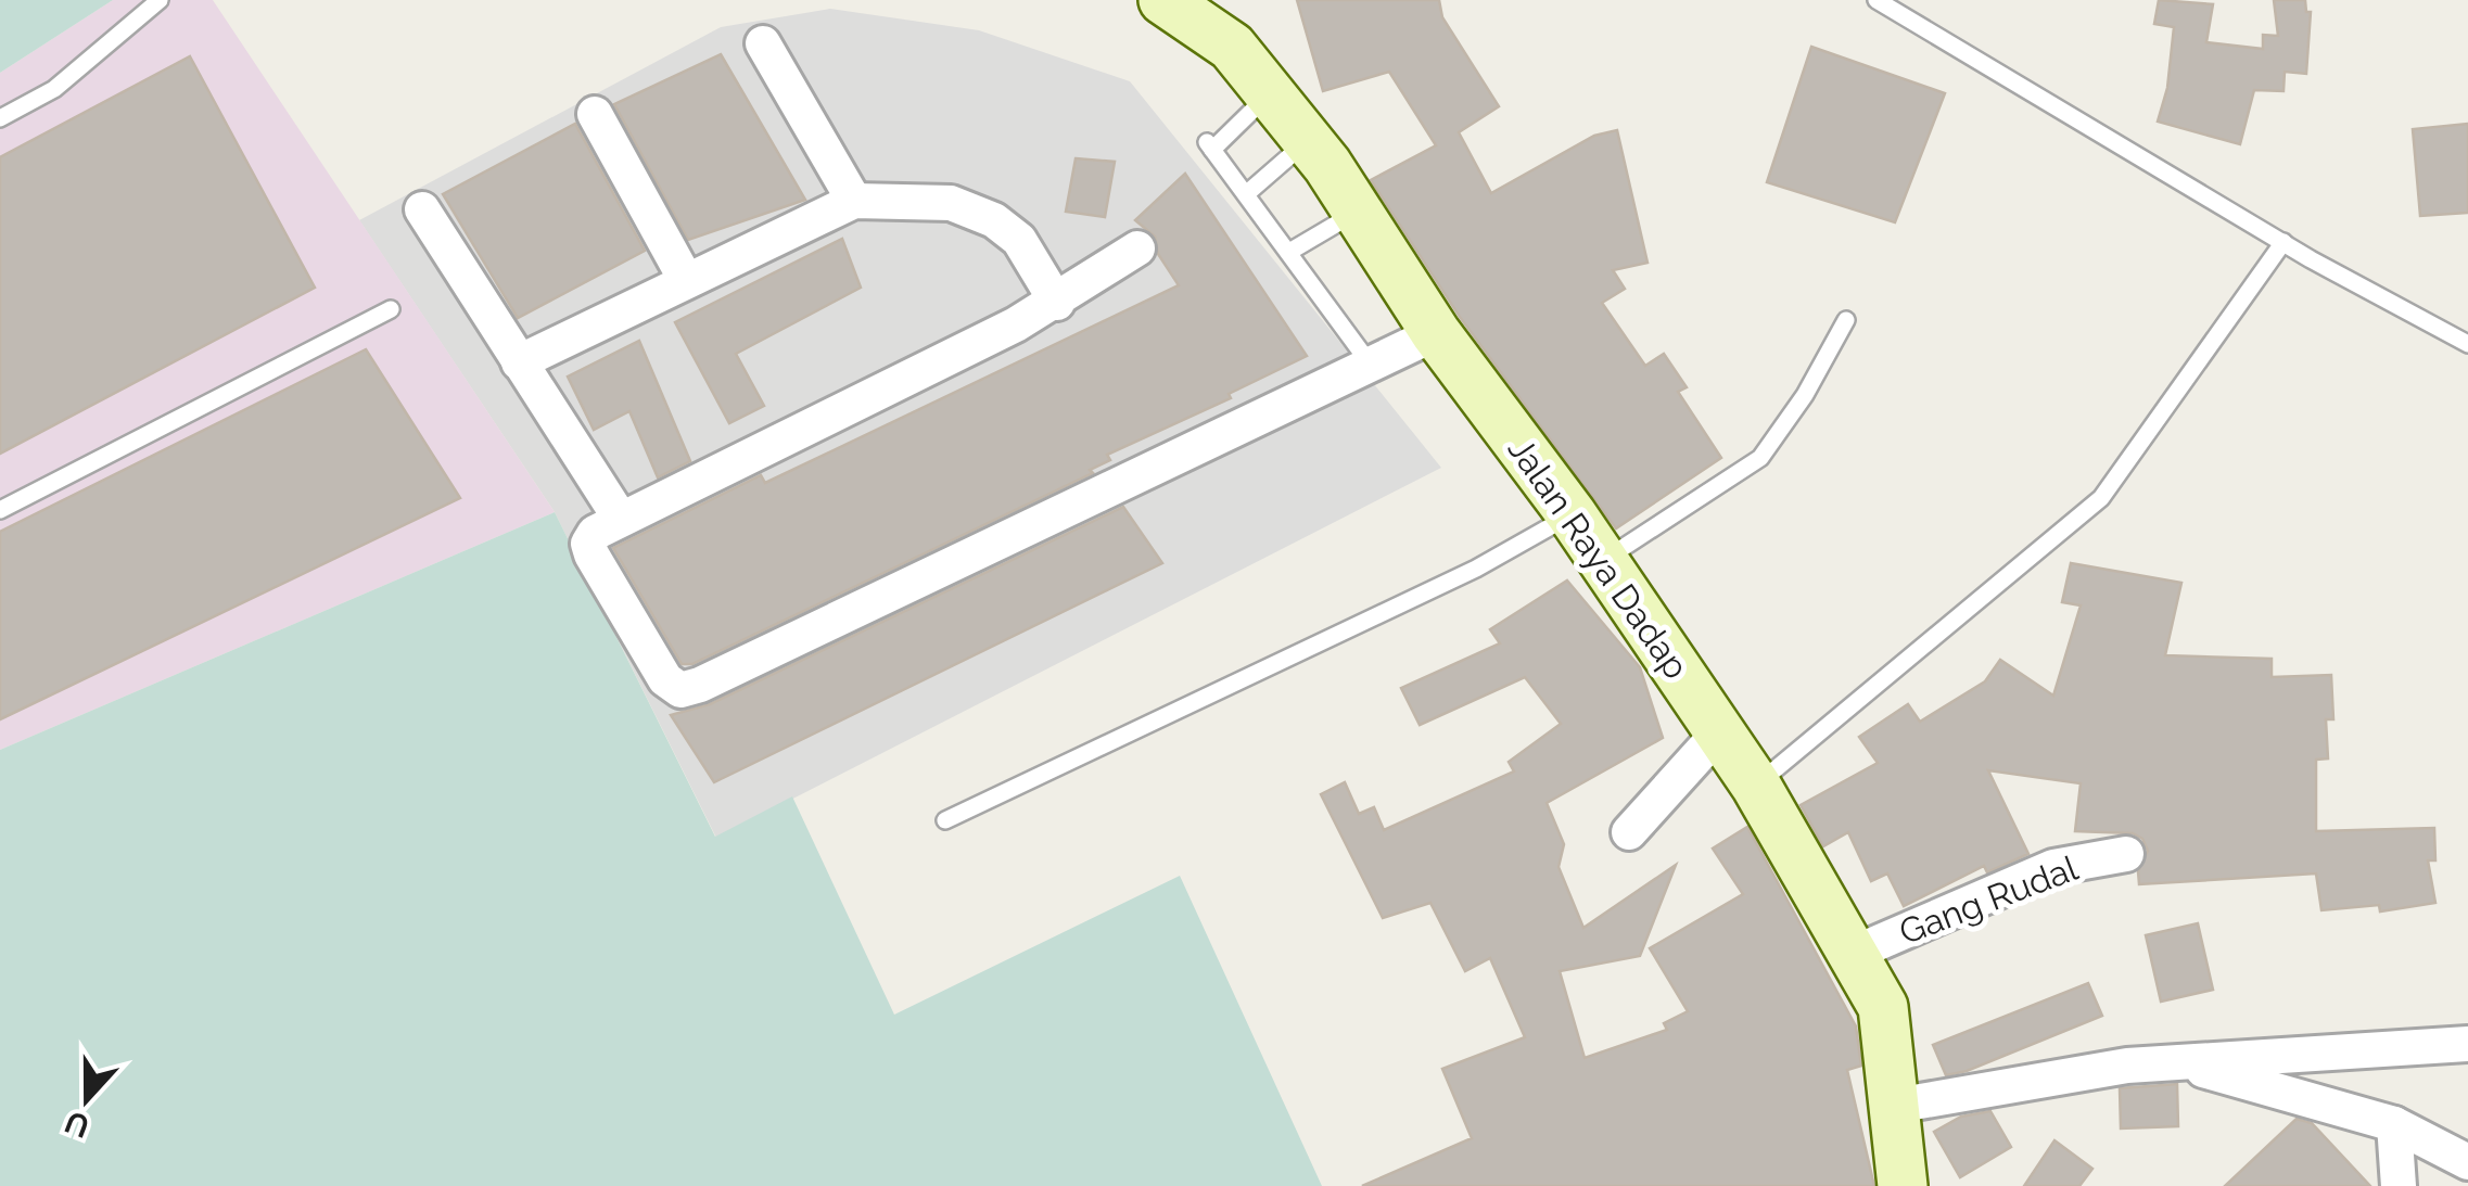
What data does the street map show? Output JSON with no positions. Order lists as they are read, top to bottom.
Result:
{
  "streets": {
    "main road": ["Jalan Raya Dadap"],
    "street": ["Gang Rudal"]
  },
  "crossings": [
    ["Jalan Raya Dadap", "Gang Rudal"]
  ],
  "north": "bottom"
}
